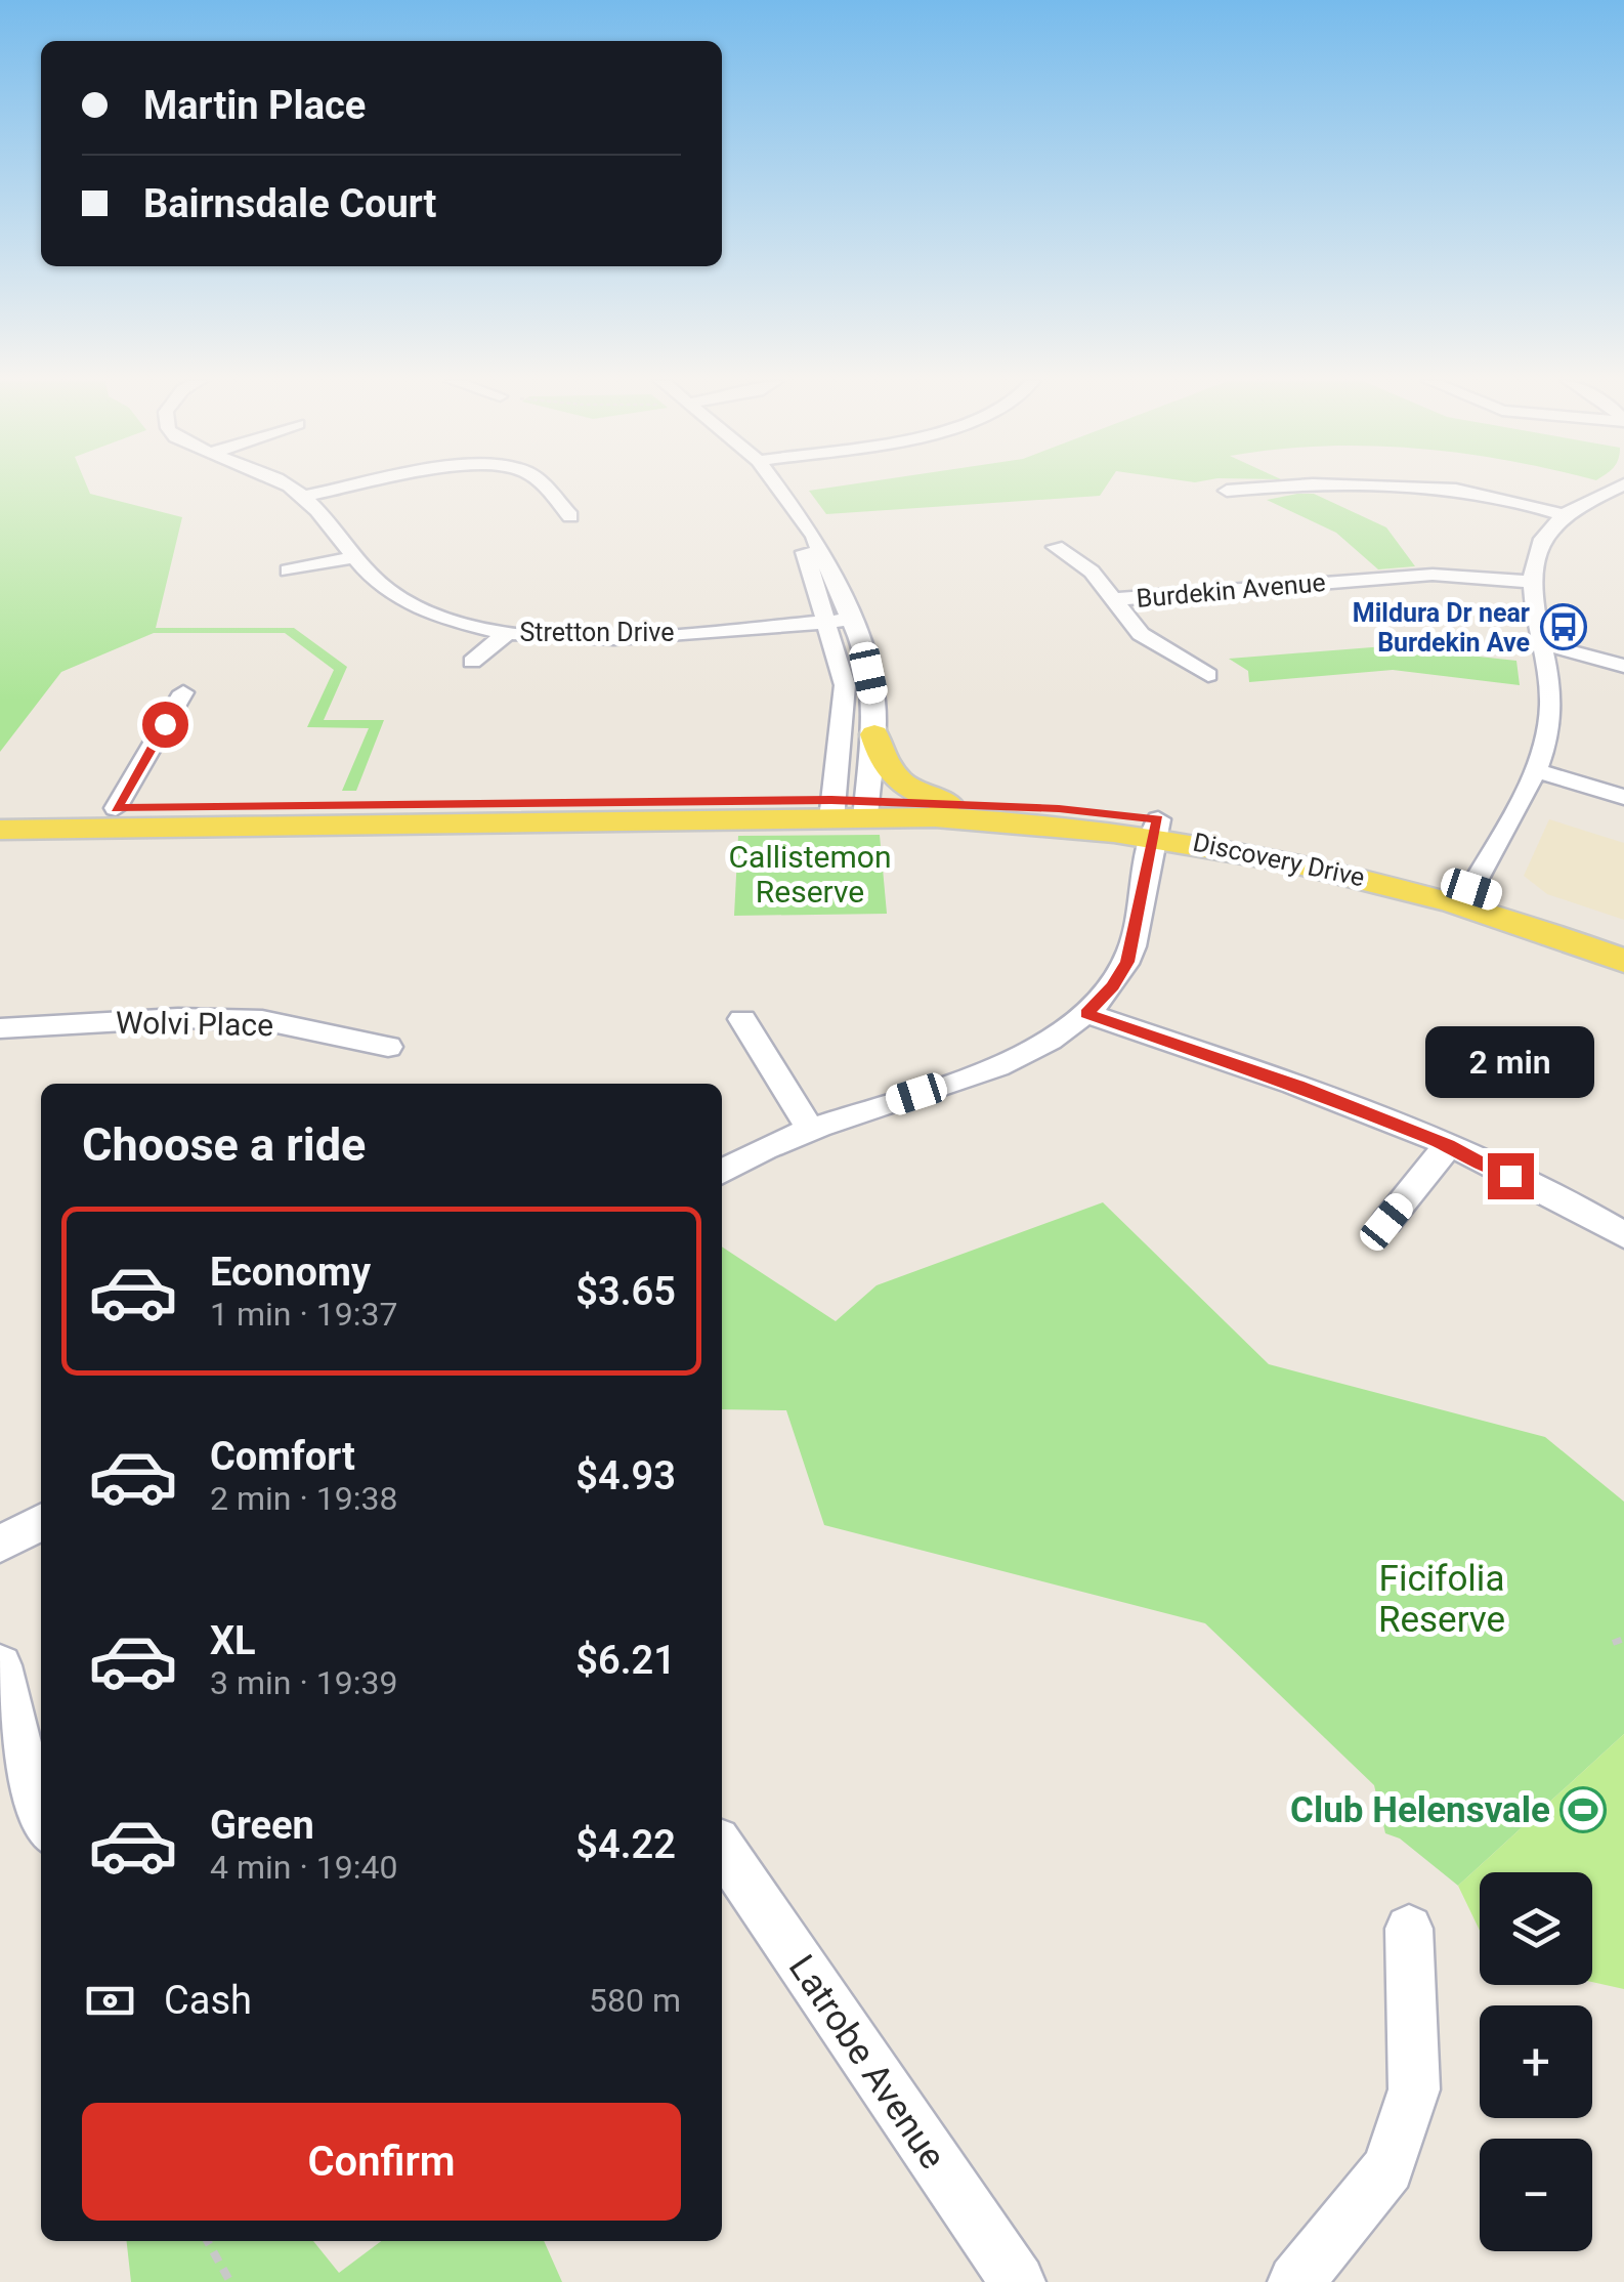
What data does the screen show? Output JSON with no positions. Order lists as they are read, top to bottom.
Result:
{
  "streets": {
    "main road": ["Discovery Drive"],
    "street": [
      "Burdekin Avenue",
      "Stretton Drive",
      "Wolvi Place",
      "Latrobe Avenue"
    ]
  },
  "parks": ["Callistemon Reserve", "Ficifolia Reserve"],
  "places": {
    "bus stop": ["Mildura Dr near Burdekin Ave"],
    "sports": ["Club Helensvale"]
  },
  "page": {
    "banner": ["Martin Place", "Bairnsdale Court"],
    "bubble": "2 min",
    "heading": "Choose a ride",
    "list": [
      {
        "name": "Economy",
        "note": "1 min · 19:37",
        "value": "$3.65"
      },
      {
        "name": "Comfort",
        "note": "2 min · 19:38",
        "value": "$4.93"
      },
      {
        "name": "XL",
        "note": "3 min · 19:39",
        "value": "$6.21"
      },
      {
        "name": "Green",
        "note": "4 min · 19:40",
        "value": "$4.22"
      }
    ],
    "map_buttons": ["+", "−"],
    "pay": ["Cash", "580 m"],
    "buttons": "Confirm"
  }
}
